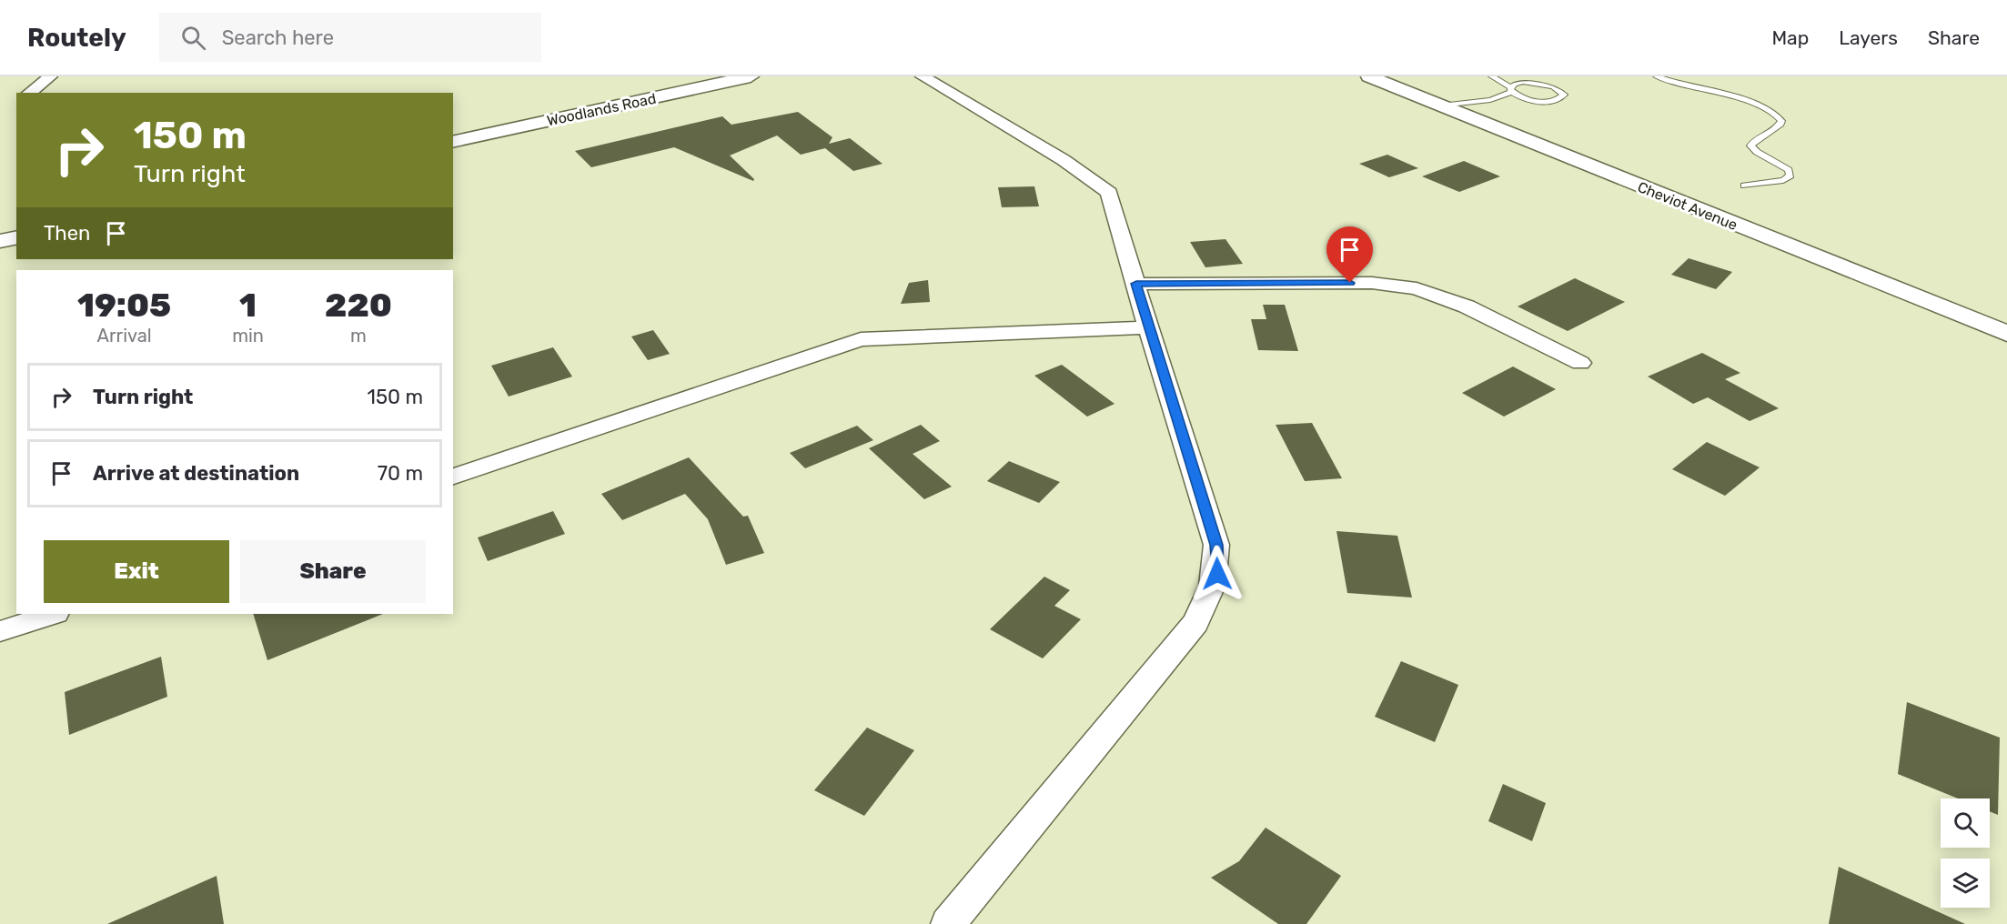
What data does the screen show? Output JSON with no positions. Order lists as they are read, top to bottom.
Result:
{
  "streets": {
    "street": ["Woodlands Road", "Cheviot Avenue"]
  },
  "page": {
    "header": "Routely",
    "search": "Search here",
    "nav": ["Map", "Layers", "Share"],
    "turn": ["150 m", "Turn right"],
    "then": "Then",
    "eta": [
      "19:05",
      "Arrival",
      "1",
      "min",
      "220",
      "m"
    ],
    "list": [
      {
        "name": "Turn right",
        "value": "150 m"
      },
      {
        "name": "Arrive at destination",
        "value": "70 m"
      }
    ],
    "buttons": ["Exit", "Share"]
  }
}
